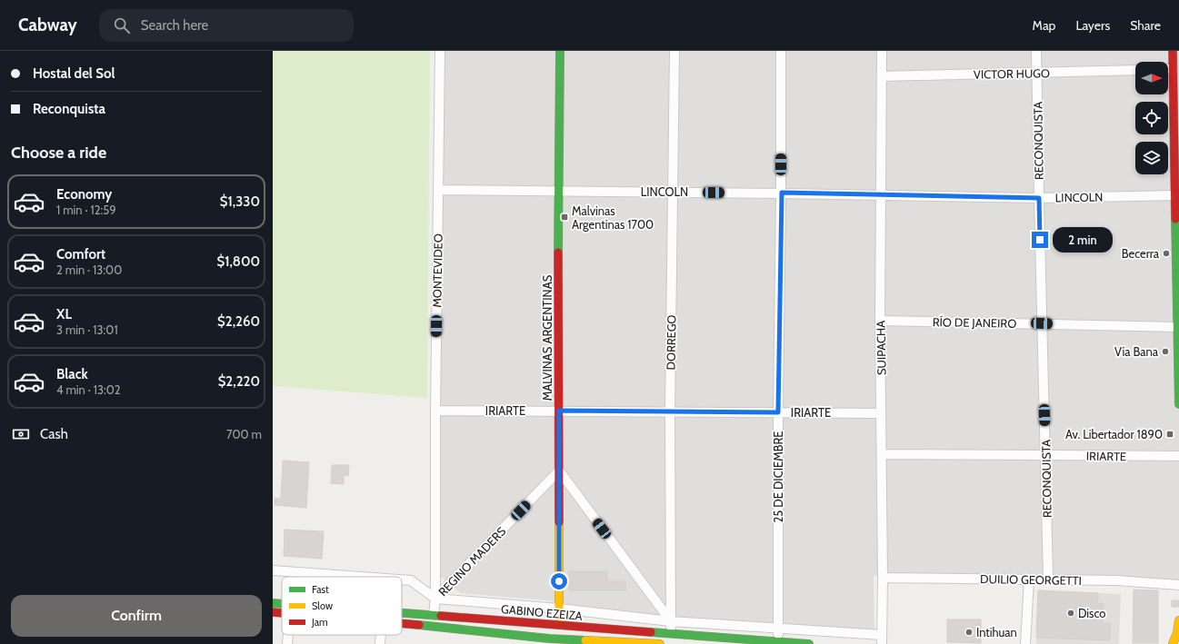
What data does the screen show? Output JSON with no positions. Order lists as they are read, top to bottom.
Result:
{
  "streets": {
    "main road": ["MALVINAS ARGENTINAS", "GABINO EZEIZA"],
    "street": [
      "VICTOR HUGO",
      "RECONQUISTA",
      "LINCOLN",
      "MONTEVIDEO",
      "RÍO DE JANEIRO",
      "DORREGO",
      "SUIPACHA",
      "IRIARTE",
      "25 DE DICIEMBRE",
      "REGINO MADERS",
      "DUILIO GEORGETTI"
    ]
  },
  "crossings": [
    ["VICTOR HUGO", "RECONQUISTA"],
    ["VICTOR HUGO", "SUIPACHA"],
    ["RECONQUISTA", "LINCOLN"],
    ["RECONQUISTA", "RÍO DE JANEIRO"],
    ["RECONQUISTA", "IRIARTE"],
    ["RECONQUISTA", "DUILIO GEORGETTI"],
    ["LINCOLN", "MONTEVIDEO"],
    ["LINCOLN", "MALVINAS ARGENTINAS"],
    ["LINCOLN", "DORREGO"],
    ["LINCOLN", "SUIPACHA"],
    ["LINCOLN", "25 DE DICIEMBRE"],
    ["MONTEVIDEO", "IRIARTE"],
    ["MONTEVIDEO", "REGINO MADERS"],
    ["MONTEVIDEO", "GABINO EZEIZA"],
    ["RÍO DE JANEIRO", "SUIPACHA"],
    ["MALVINAS ARGENTINAS", "IRIARTE"],
    ["MALVINAS ARGENTINAS", "REGINO MADERS"],
    ["MALVINAS ARGENTINAS", "GABINO EZEIZA"],
    ["DORREGO", "IRIARTE"],
    ["DORREGO", "GABINO EZEIZA"],
    ["SUIPACHA", "IRIARTE"],
    ["SUIPACHA", "DUILIO GEORGETTI"],
    ["IRIARTE", "25 DE DICIEMBRE"],
    ["25 DE DICIEMBRE", "GABINO EZEIZA"]
  ],
  "places": {
    "transit": ["Malvinas Argentinas 1700", "Av. Libertador 1890"],
    "other": [
      "Becerra",
      "Vía Bana",
      "Disco",
      "Intihuan"
    ]
  },
  "legend": ["Fast", "Slow", "Jam"],
  "north": "right",
  "page": {
    "header": "Cabway",
    "search": "Search here",
    "nav": ["Map", "Layers", "Share"],
    "banner": ["Hostal del Sol", "Reconquista"],
    "heading": "Choose a ride",
    "list": [
      {
        "name": "Economy",
        "note": "1 min · 12:59",
        "value": "$1,330"
      },
      {
        "name": "Comfort",
        "note": "2 min · 13:00",
        "value": "$1,800"
      },
      {
        "name": "XL",
        "note": "3 min · 13:01",
        "value": "$2,260"
      },
      {
        "name": "Black",
        "note": "4 min · 13:02",
        "value": "$2,220"
      }
    ],
    "bubble": "2 min",
    "pay": ["Cash", "700 m"],
    "buttons": "Confirm"
  }
}
